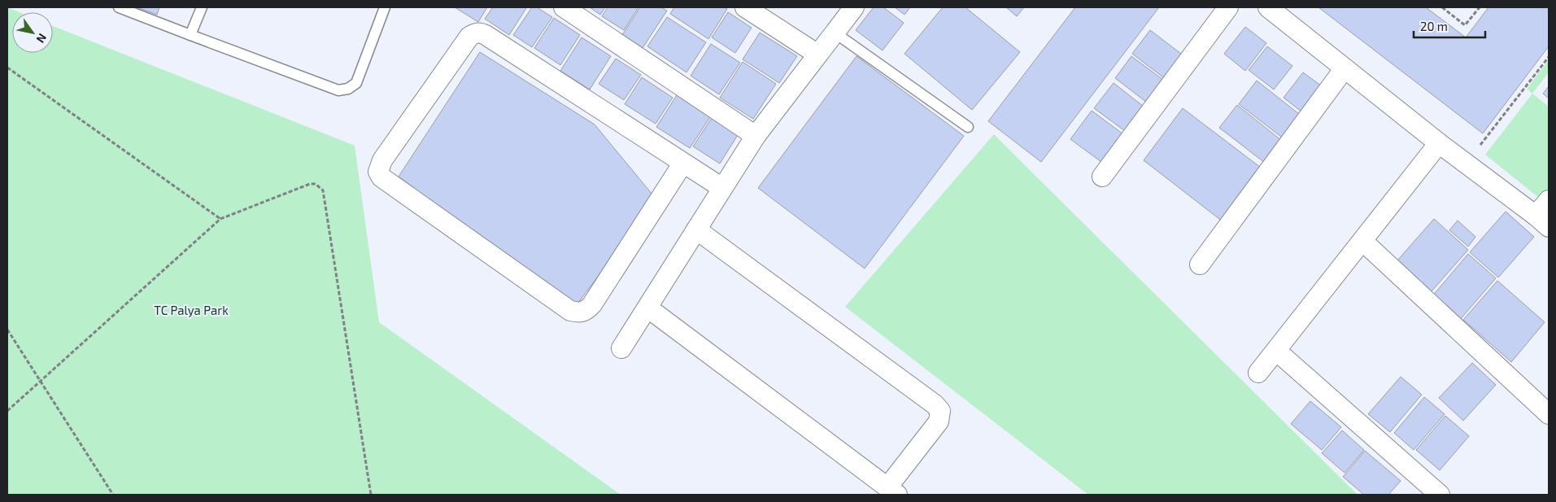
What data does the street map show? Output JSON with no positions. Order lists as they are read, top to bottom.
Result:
{
  "parks": ["TC Palya Park"],
  "scale_bar": "20 m",
  "north": "bottom right"
}
